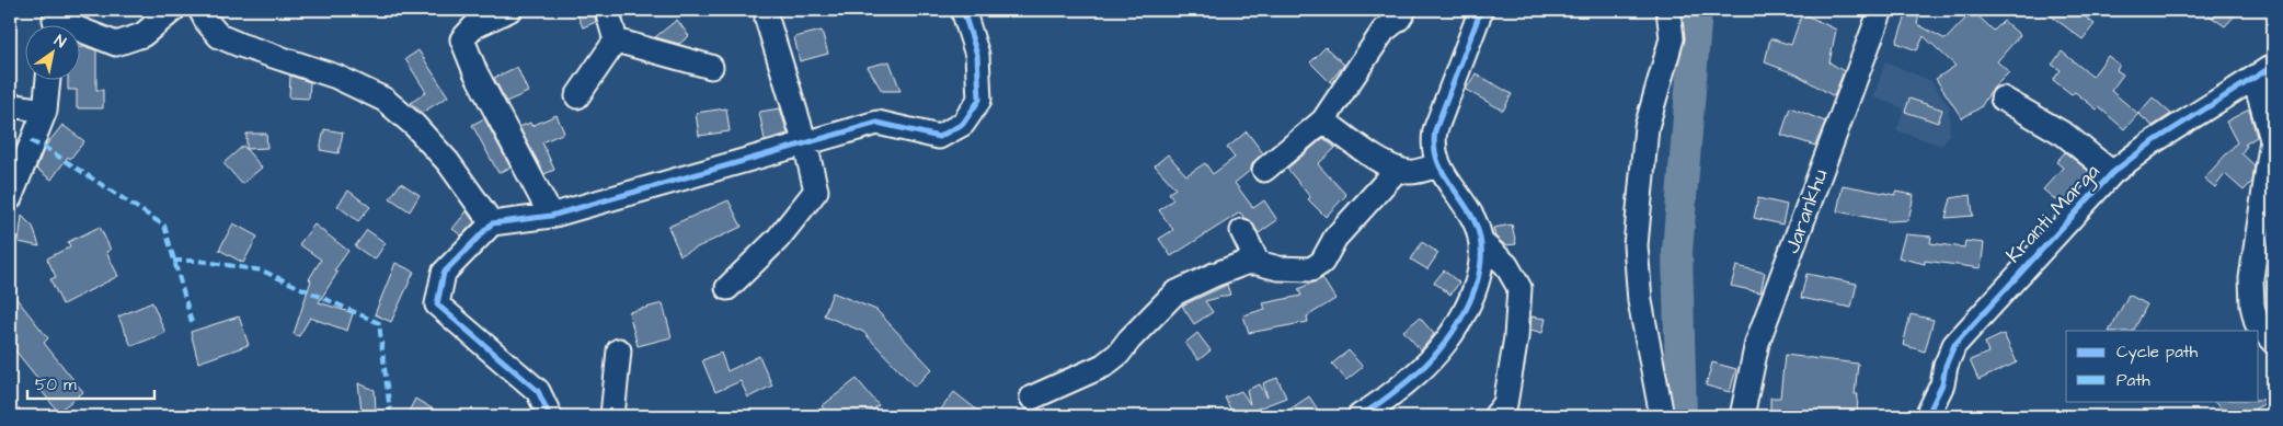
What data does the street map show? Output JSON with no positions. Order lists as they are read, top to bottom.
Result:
{
  "streets": {
    "street": ["Jarankhu", "Kranti Marga"]
  },
  "legend": ["Cycle path", "Path"],
  "scale_bar": "50 m",
  "north": "top right"
}
